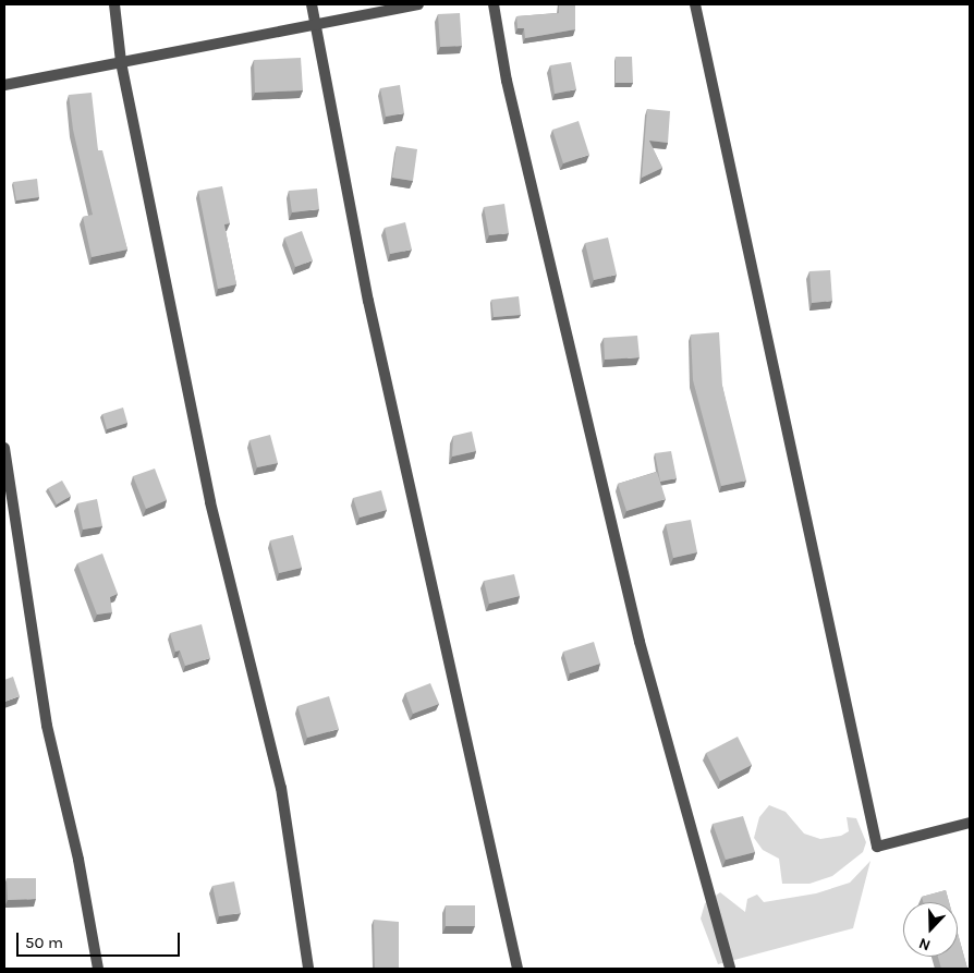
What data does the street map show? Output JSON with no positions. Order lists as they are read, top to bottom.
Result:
{
  "scale_bar": "50 m",
  "north": "bottom"
}
